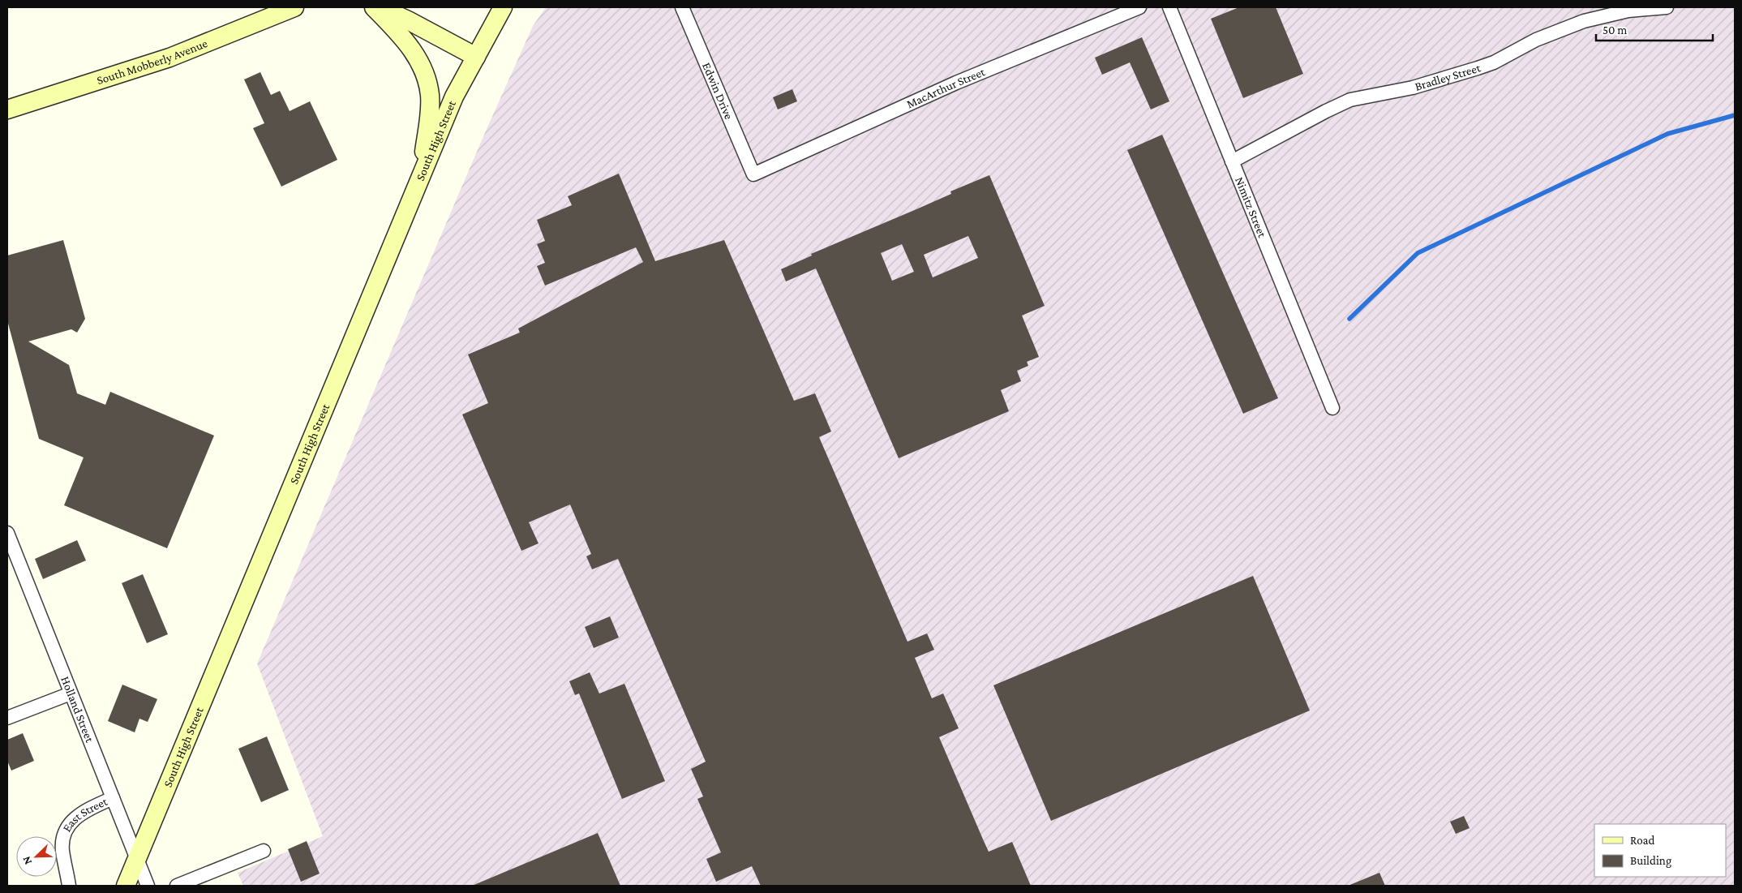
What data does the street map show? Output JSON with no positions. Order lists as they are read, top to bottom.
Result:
{
  "streets": {
    "main road": ["South Mobberly Avenue", "South High Street"],
    "street": [
      "Bradley Street",
      "MacArthur Street",
      "Edwin Drive",
      "Nimitz Street",
      "Holland Street",
      "East Street"
    ]
  },
  "crossings": [
    ["Bradley Street", "Nimitz Street"],
    ["MacArthur Street", "Edwin Drive"],
    ["South High Street", "Holland Street"],
    ["Holland Street", "East Street"]
  ],
  "legend": ["Road", "Building"],
  "scale_bar": "50 m",
  "north": "bottom left"
}
